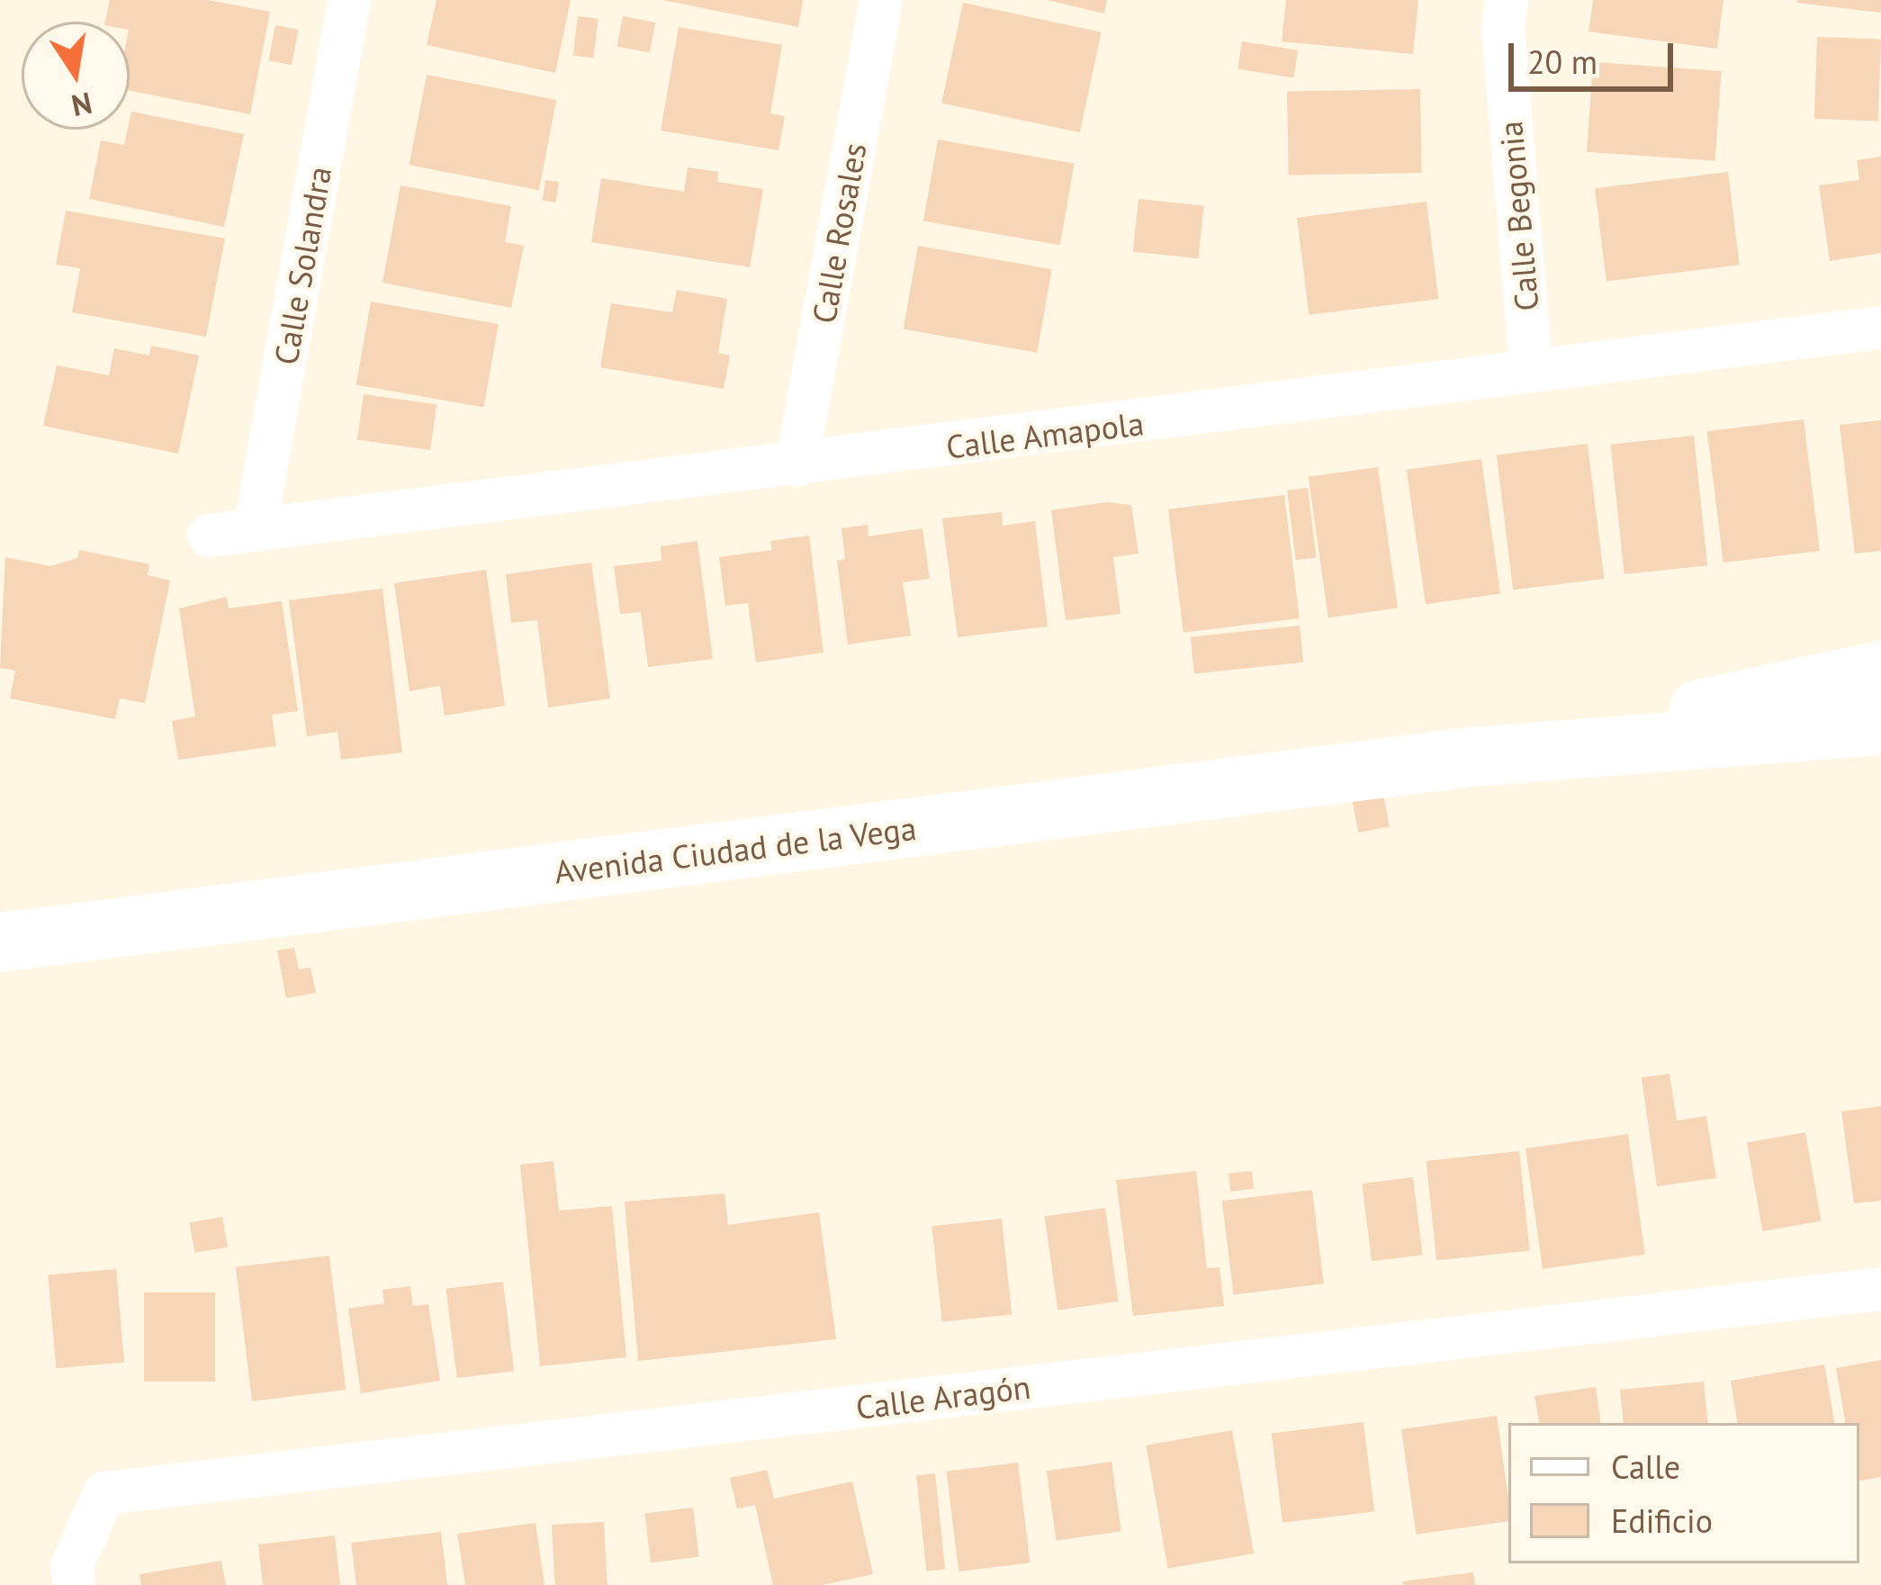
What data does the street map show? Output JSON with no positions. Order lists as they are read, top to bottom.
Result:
{
  "streets": {
    "street": [
      "Calle Begonia",
      "Calle Rosales",
      "Calle Solandra",
      "Calle Amapola",
      "Avenida Ciudad de la Vega",
      "Calle Aragón"
    ]
  },
  "crossings": [
    ["Calle Begonia", "Calle Amapola"],
    ["Calle Rosales", "Calle Amapola"],
    ["Calle Solandra", "Calle Amapola"]
  ],
  "legend": ["Calle", "Edificio"],
  "scale_bar": "20 m",
  "north": "bottom"
}
